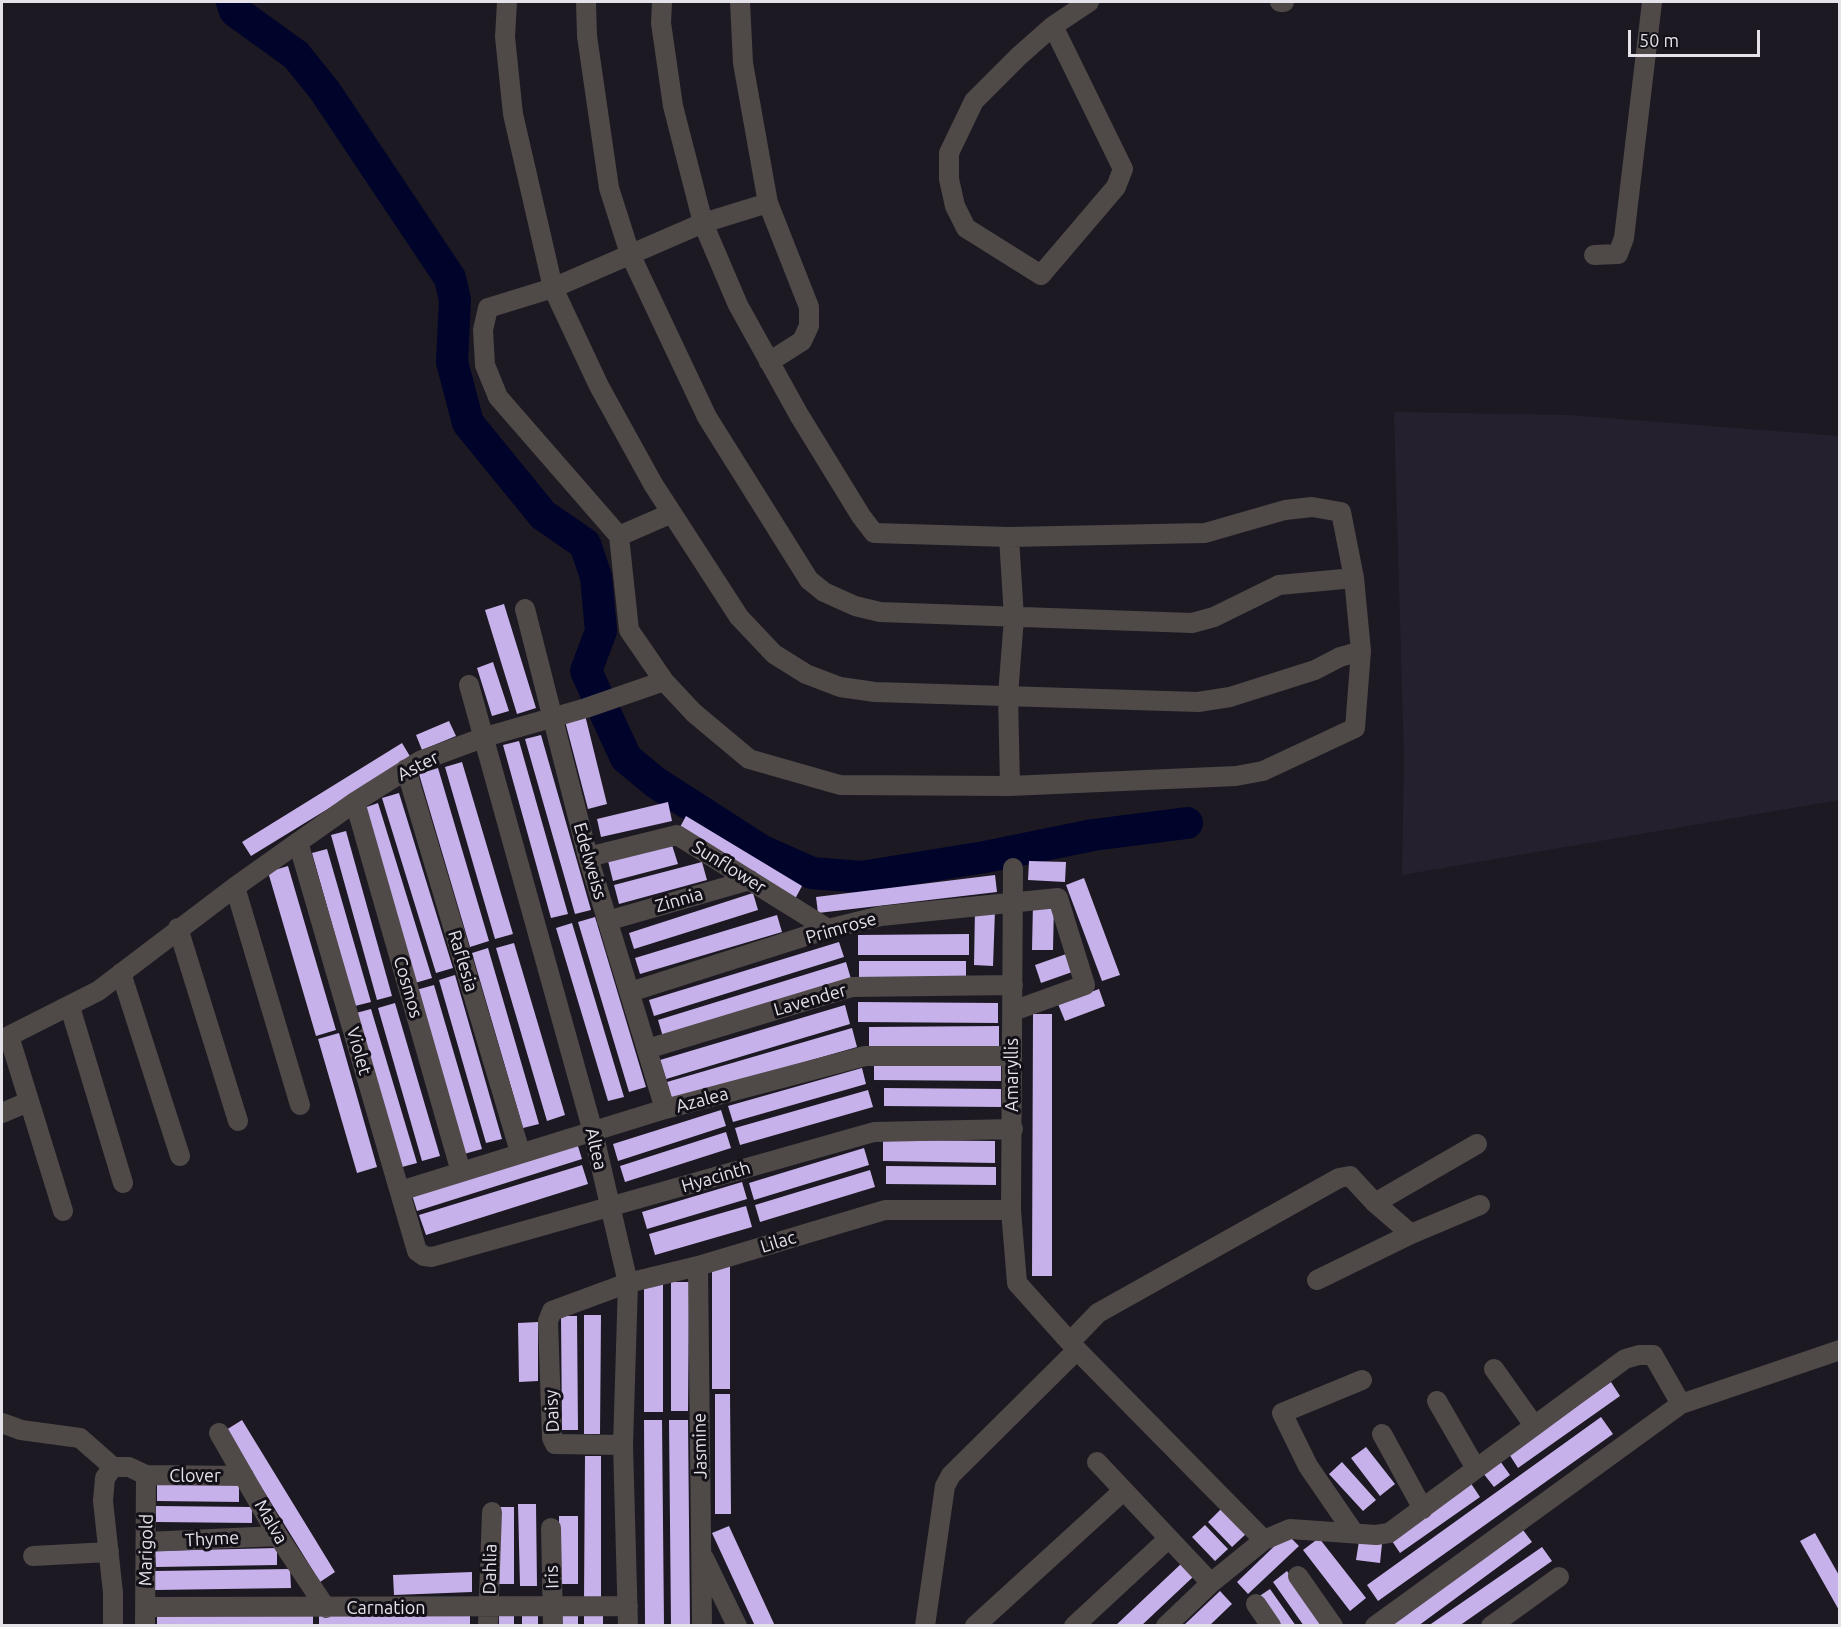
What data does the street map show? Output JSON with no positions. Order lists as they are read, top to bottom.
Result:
{
  "streets": {
    "street": [
      "Aster",
      "Edelweiss",
      "Sunflower",
      "Zinnia",
      "Primrose",
      "Raflesia",
      "Cosmos",
      "Lavender",
      "Violet",
      "Amaryllis",
      "Azalea",
      "Altea",
      "Hyacinth",
      "Lilac",
      "Daisy",
      "Jasmine",
      "Clover",
      "Malva",
      "Thyme",
      "Marigold",
      "Dahlia",
      "Iris",
      "Carnation"
    ]
  },
  "crossings": [
    ["Aster", "Edelweiss"],
    ["Aster", "Raflesia"],
    ["Aster", "Cosmos"],
    ["Aster", "Violet"],
    ["Aster", "Altea"],
    ["Edelweiss", "Sunflower"],
    ["Edelweiss", "Zinnia"],
    ["Edelweiss", "Primrose"],
    ["Edelweiss", "Lavender"],
    ["Edelweiss", "Azalea"],
    ["Sunflower", "Zinnia"],
    ["Sunflower", "Primrose"],
    ["Primrose", "Amaryllis"],
    ["Raflesia", "Azalea"],
    ["Cosmos", "Azalea"],
    ["Lavender", "Amaryllis"],
    ["Violet", "Azalea"],
    ["Violet", "Hyacinth"],
    ["Amaryllis", "Azalea"],
    ["Amaryllis", "Hyacinth"],
    ["Amaryllis", "Lilac"],
    ["Azalea", "Altea"],
    ["Altea", "Hyacinth"],
    ["Altea", "Lilac"],
    ["Altea", "Daisy"],
    ["Altea", "Carnation"],
    ["Lilac", "Daisy"],
    ["Lilac", "Jasmine"],
    ["Clover", "Malva"],
    ["Clover", "Marigold"],
    ["Malva", "Thyme"],
    ["Malva", "Carnation"],
    ["Thyme", "Marigold"],
    ["Marigold", "Carnation"],
    ["Dahlia", "Carnation"],
    ["Iris", "Carnation"]
  ],
  "scale_bar": "50 m"
}
